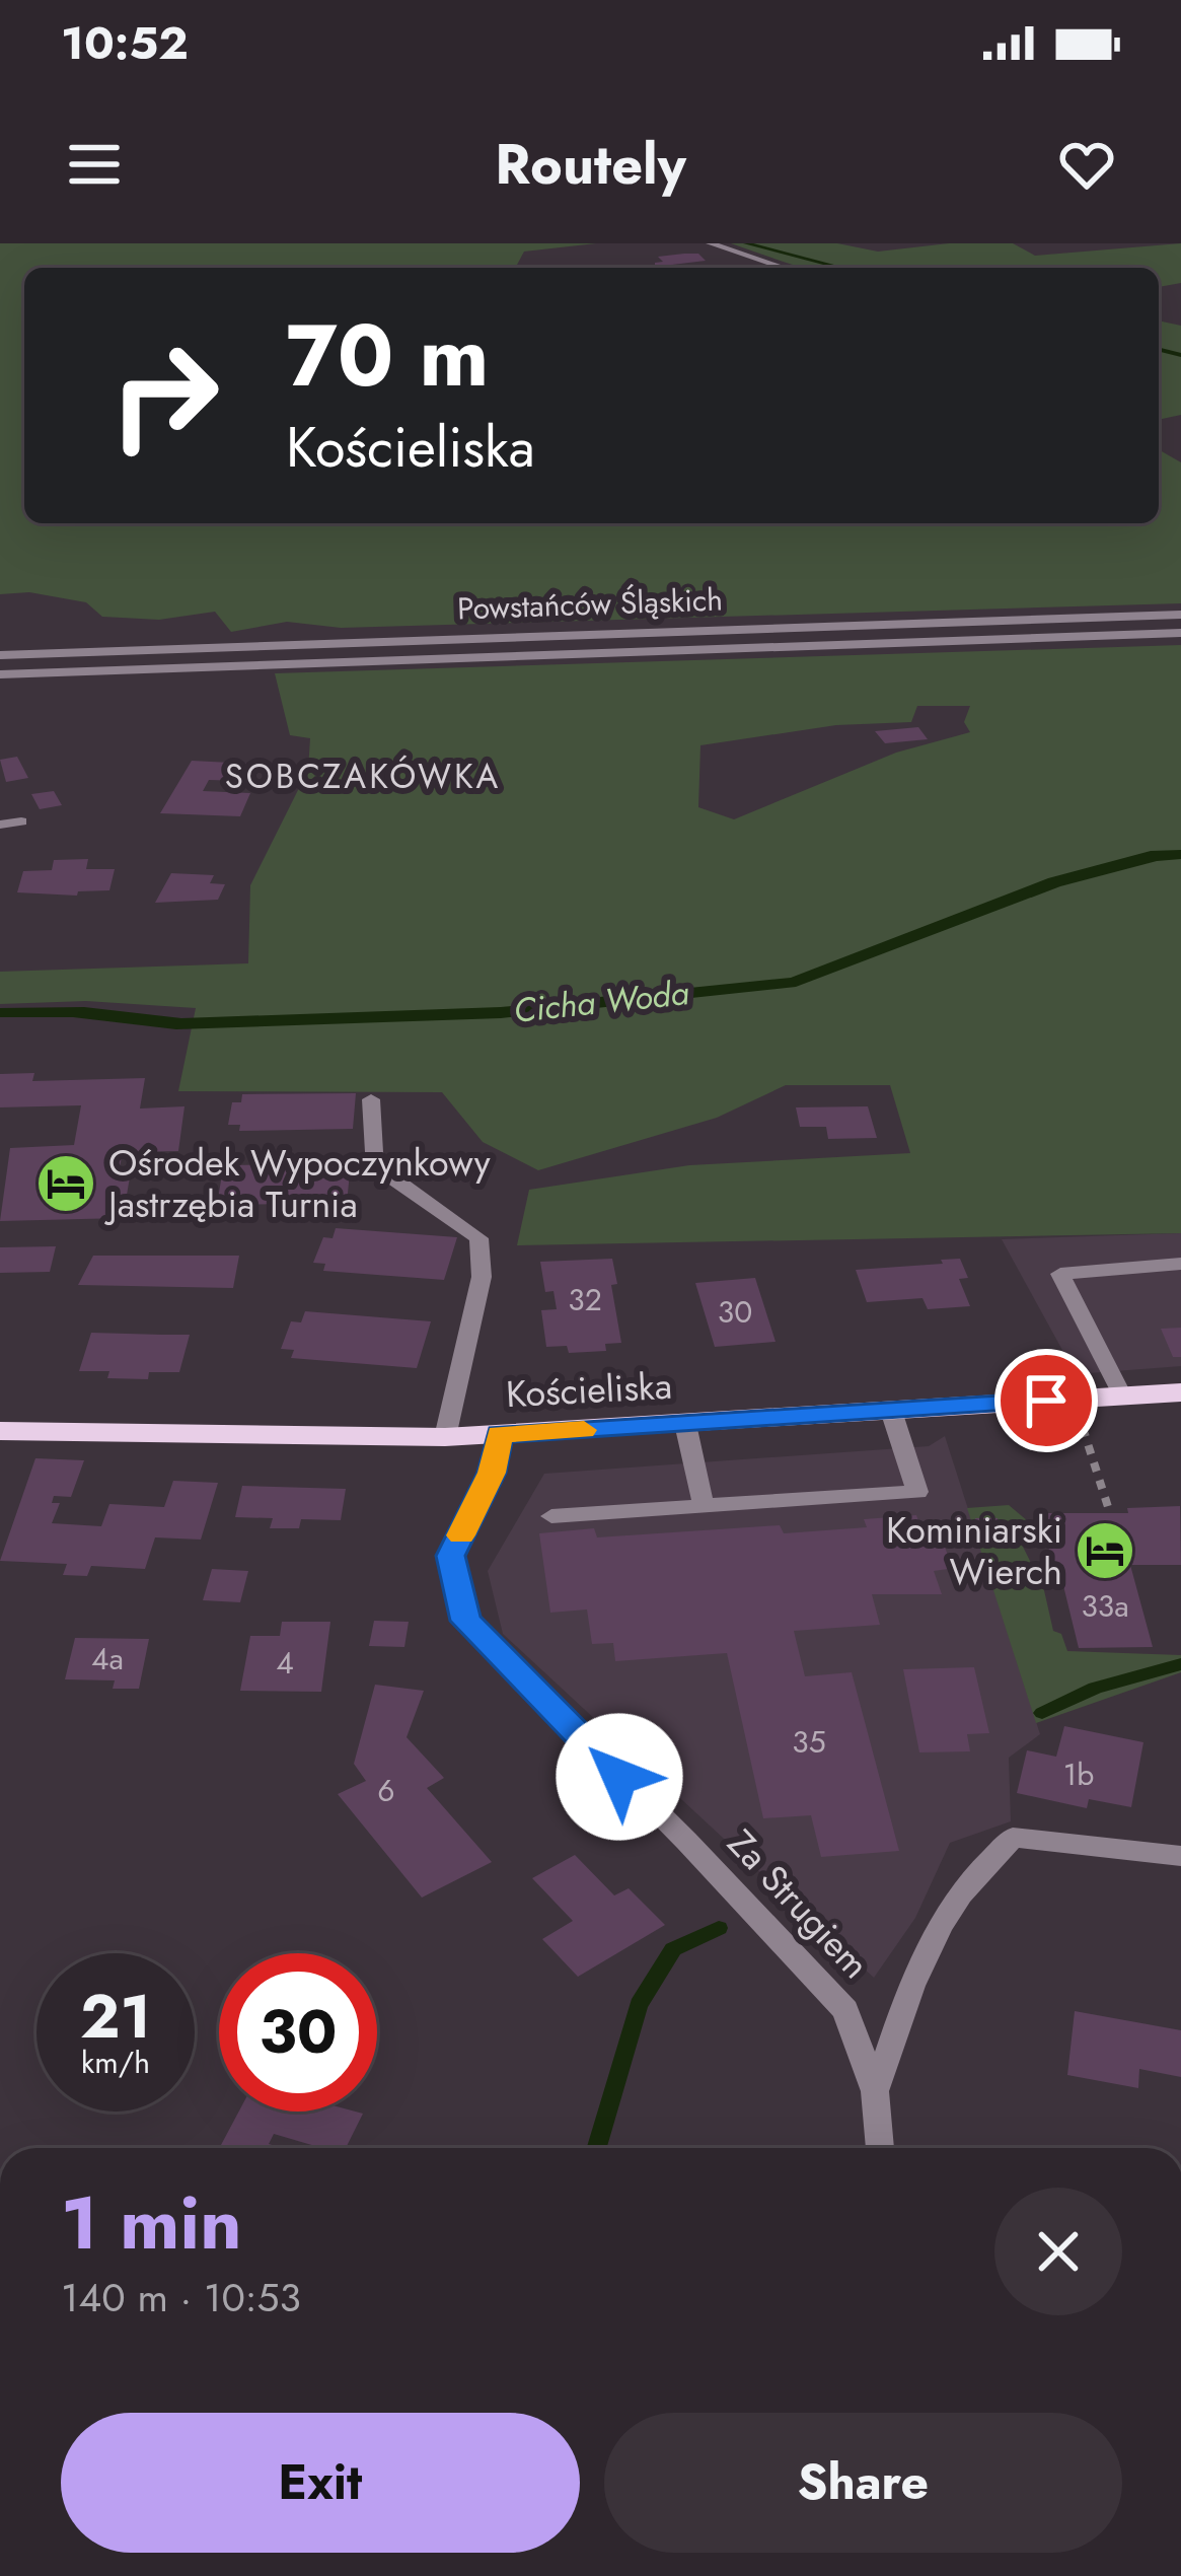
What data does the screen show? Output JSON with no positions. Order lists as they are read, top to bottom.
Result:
{
  "streets": {
    "main road": ["Kościeliska"],
    "street": ["Powstańców Śląskich", "Za Strugiem"]
  },
  "crossings": [
    ["Kościeliska", "Za Strugiem"]
  ],
  "districts": ["SOBCZAKÓWKA"],
  "water": ["Cicha Woda"],
  "places": {
    "hotel": ["Ośrodek Wypoczynkowy Jastrzębia Turnia", "Kominiarski Wierch"]
  },
  "house_numbers": [
    "32",
    "30",
    "33a",
    "4a",
    "4",
    "35",
    "1b",
    "6"
  ],
  "page": {
    "status": "10:52",
    "header": "Routely",
    "turn": ["70 m", "Kościeliska"],
    "speed": "21 km/h",
    "limit": "30",
    "heading": ["1 min", "140 m · 10:53"],
    "buttons": ["Exit", "Share"]
  }
}
